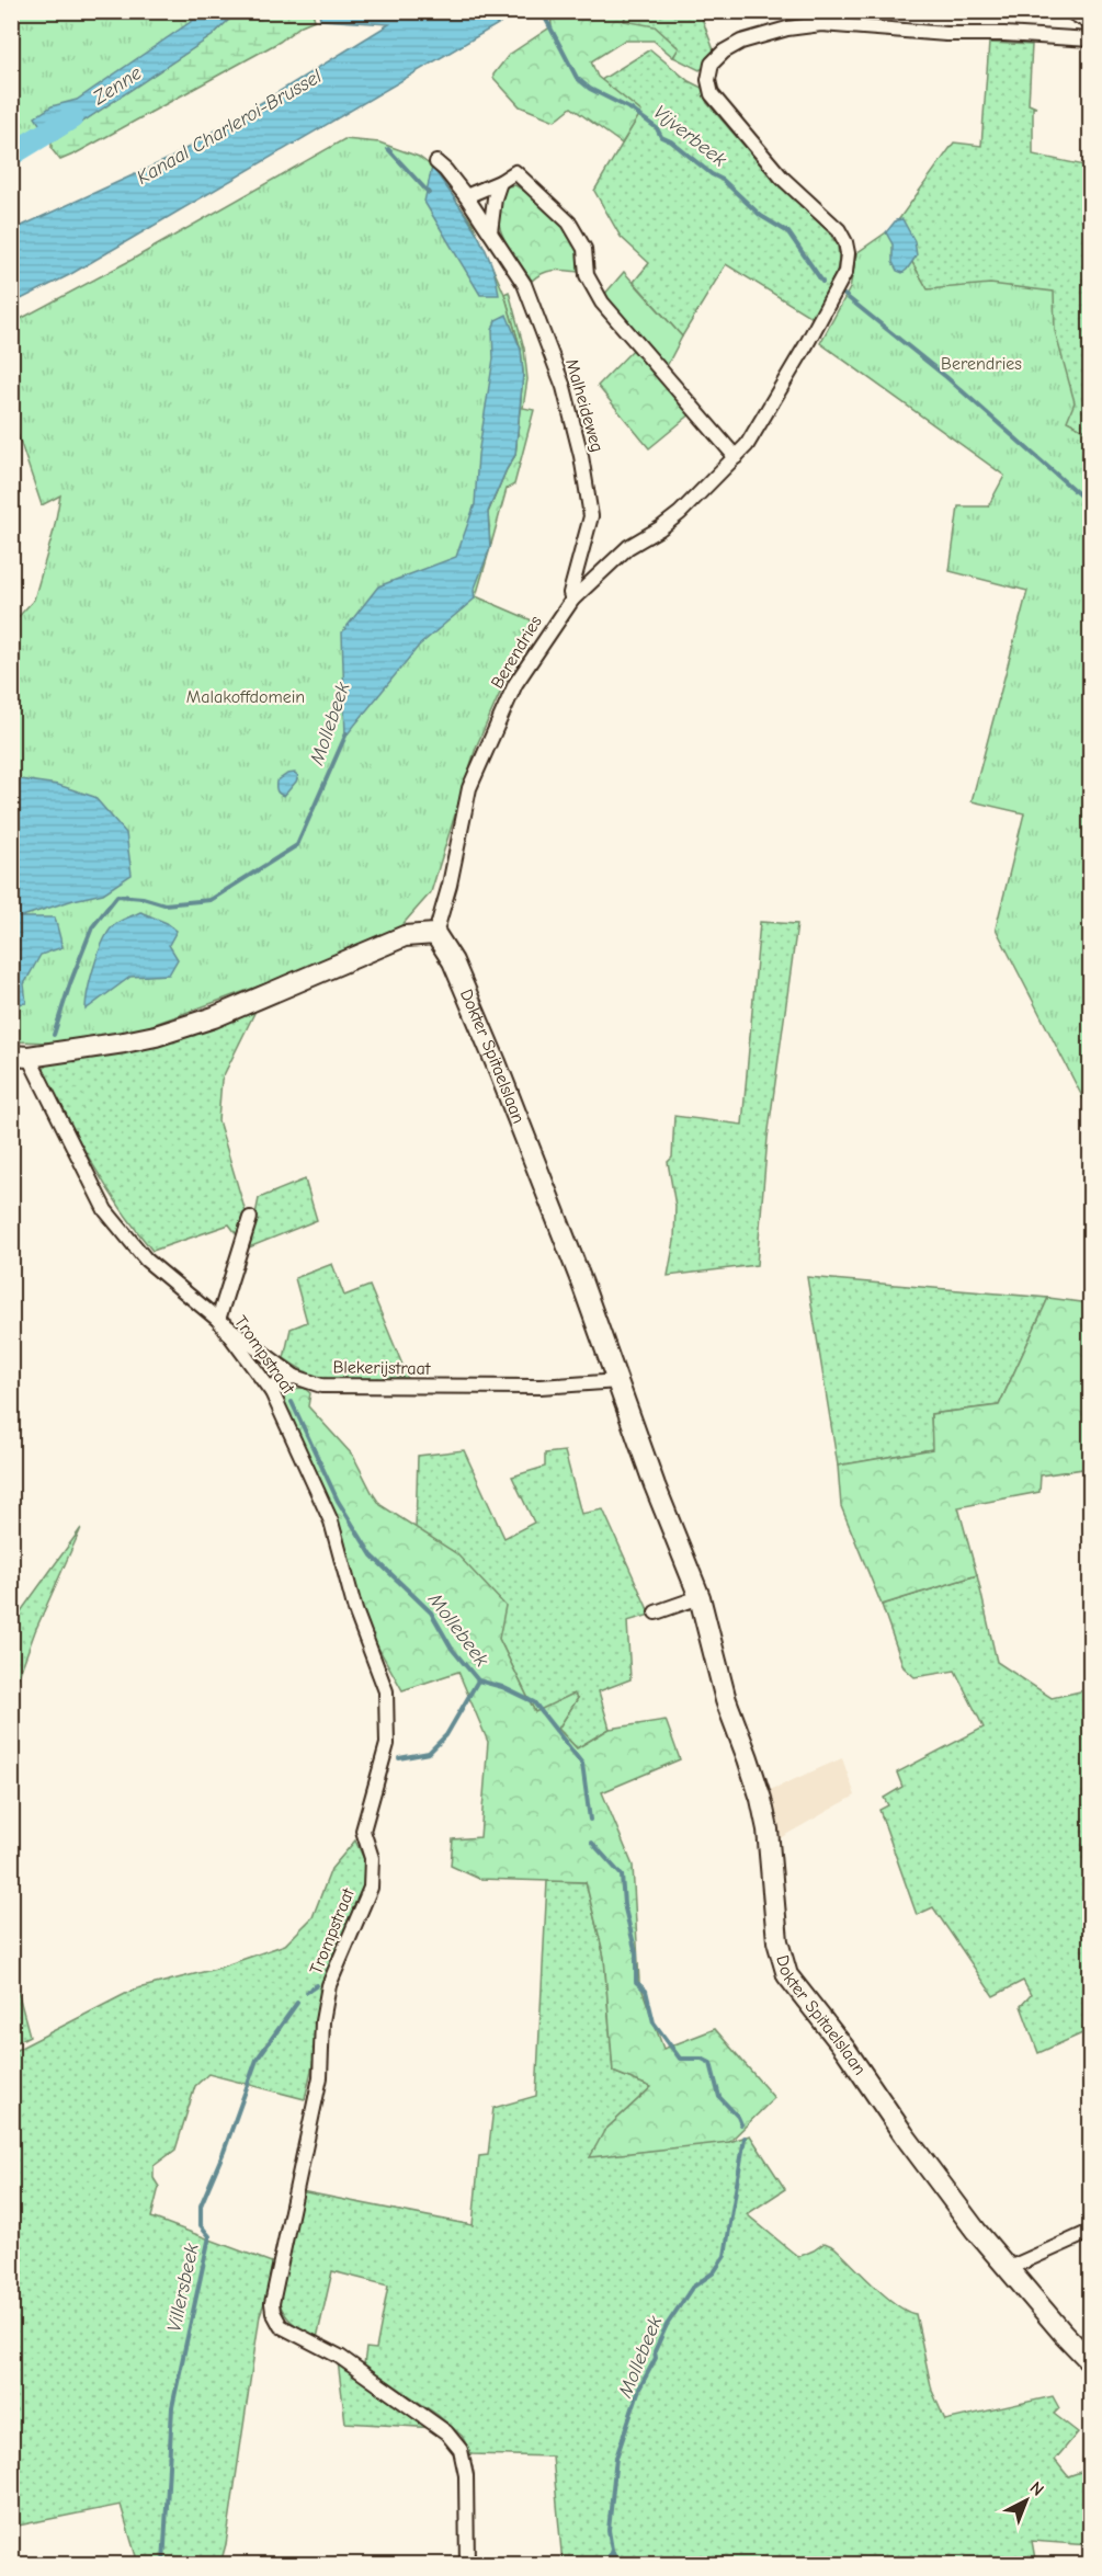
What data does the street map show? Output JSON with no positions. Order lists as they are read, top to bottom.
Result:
{
  "streets": {
    "street": [
      "Malheideweg",
      "Berendries",
      "Dokter Spitaelslaan",
      "Trompstraat",
      "Blekerijstraat"
    ]
  },
  "crossings": [
    ["Malheideweg", "Berendries"],
    ["Berendries", "Dokter Spitaelslaan"],
    ["Dokter Spitaelslaan", "Blekerijstraat"],
    ["Trompstraat", "Blekerijstraat"]
  ],
  "water": [
    "Zenne",
    "Kanaal Charleroi-Brussel",
    "Vijverbeek",
    "Mollebeek",
    "Villersbeek"
  ],
  "parks": ["Berendries", "Malakoffdomein"],
  "north": "top right"
}
